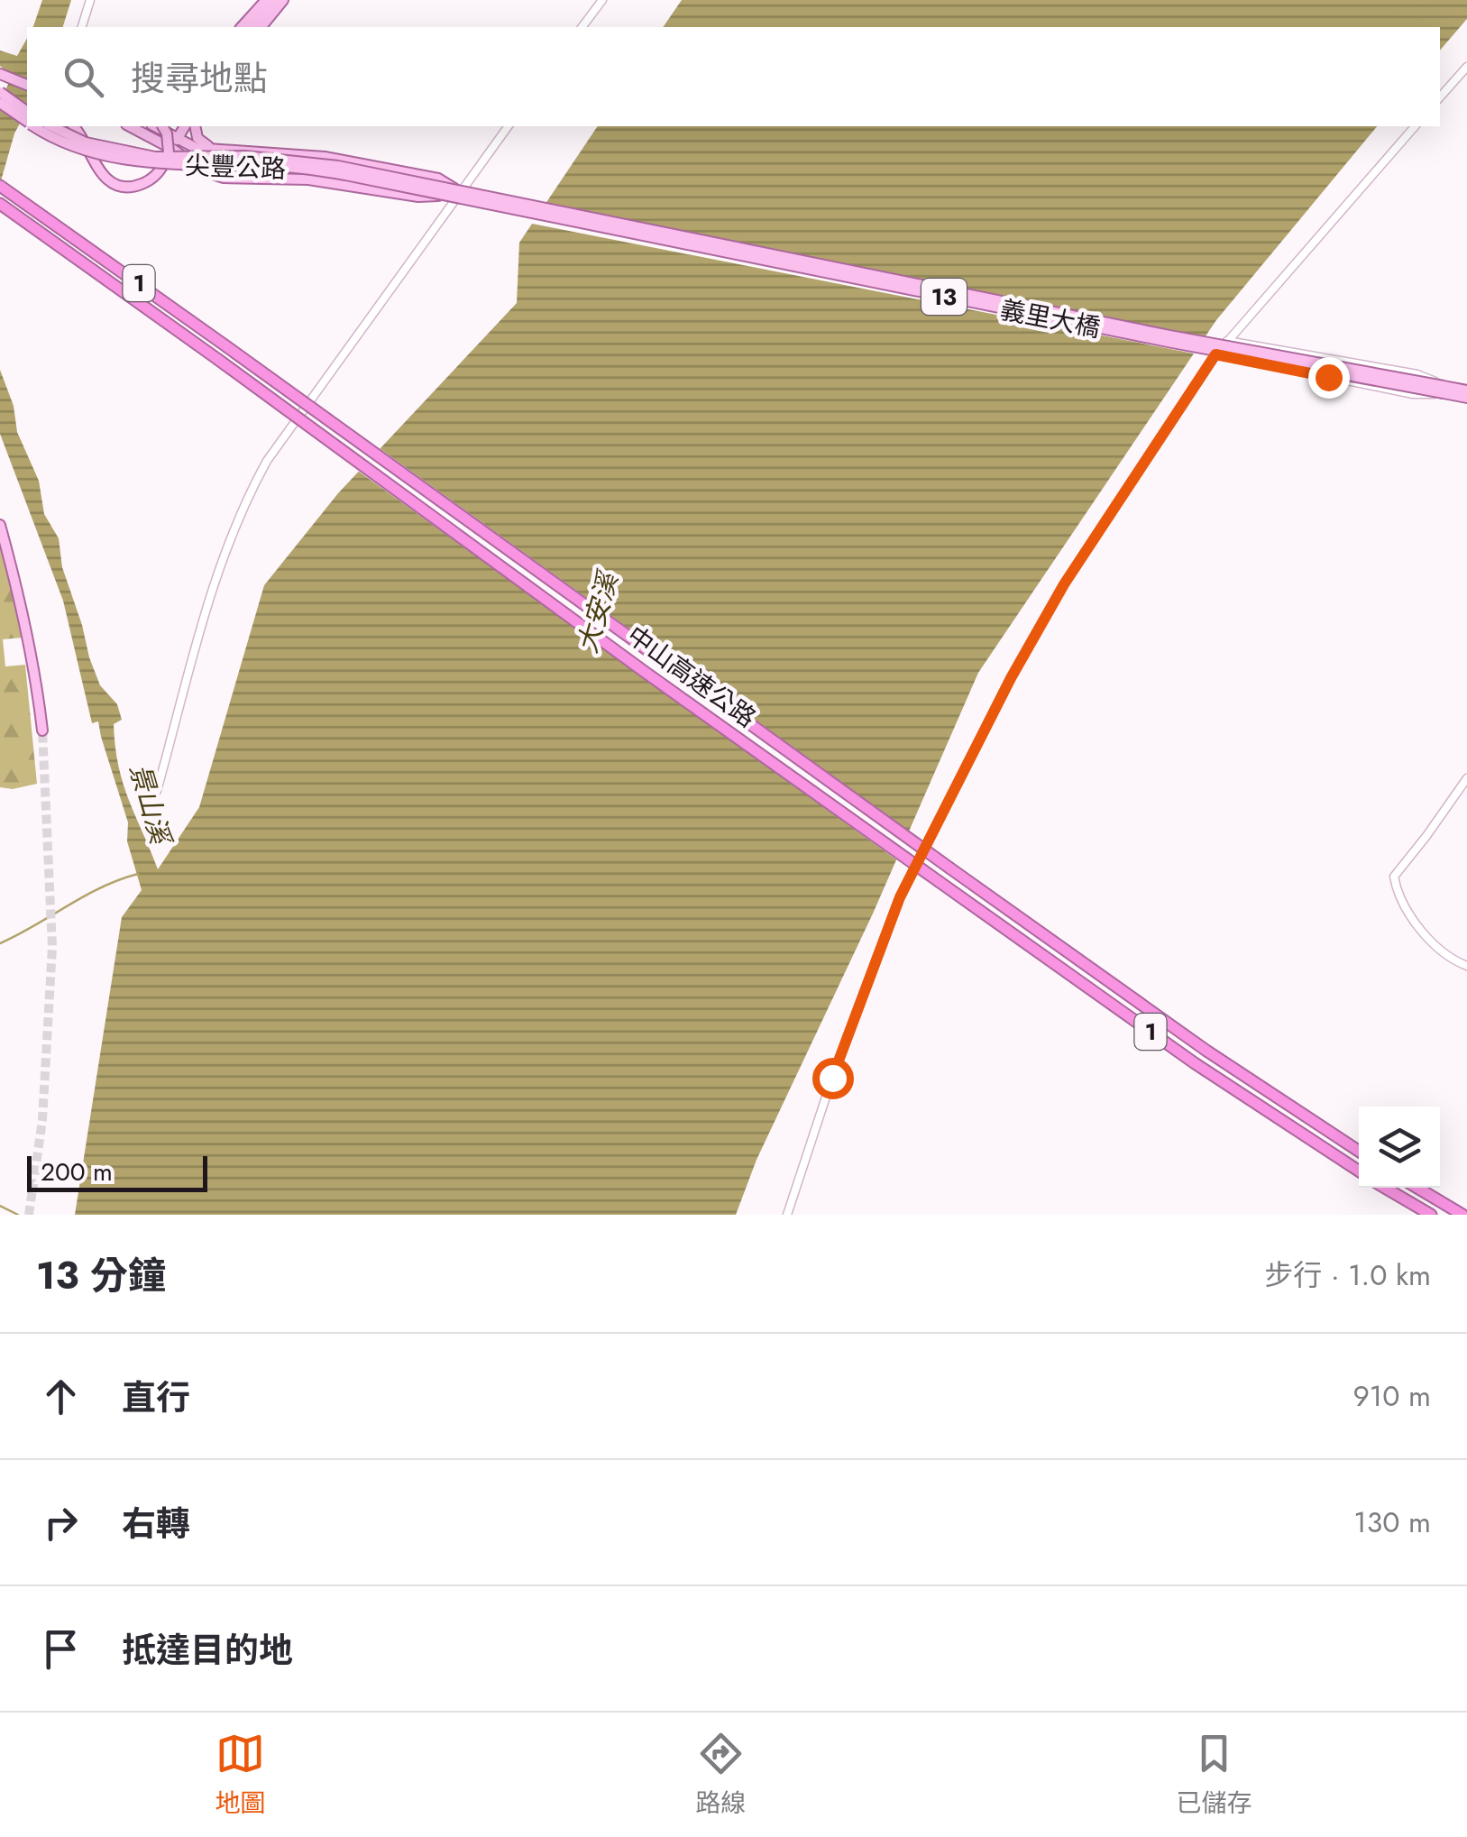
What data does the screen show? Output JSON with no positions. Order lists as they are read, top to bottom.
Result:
{
  "streets": {
    "highway": ["1", "中山高速公路"],
    "main road": ["尖豐公路", "13", "義里大橋"]
  },
  "crossings": [
    ["尖豐公路", "義里大橋"],
    ["13", "義里大橋"]
  ],
  "water": ["大安溪", "景山溪"],
  "scale_bar": "200 m",
  "page": {
    "search": "搜尋地點",
    "scale": "200 m",
    "heading": ["13 分鐘", "步行 · 1.0 km"],
    "list": [
      ["直行", "910 m"],
      ["右轉", "130 m"],
      "抵達目的地"
    ],
    "nav": ["地圖", "路線", "已儲存"]
  }
}
